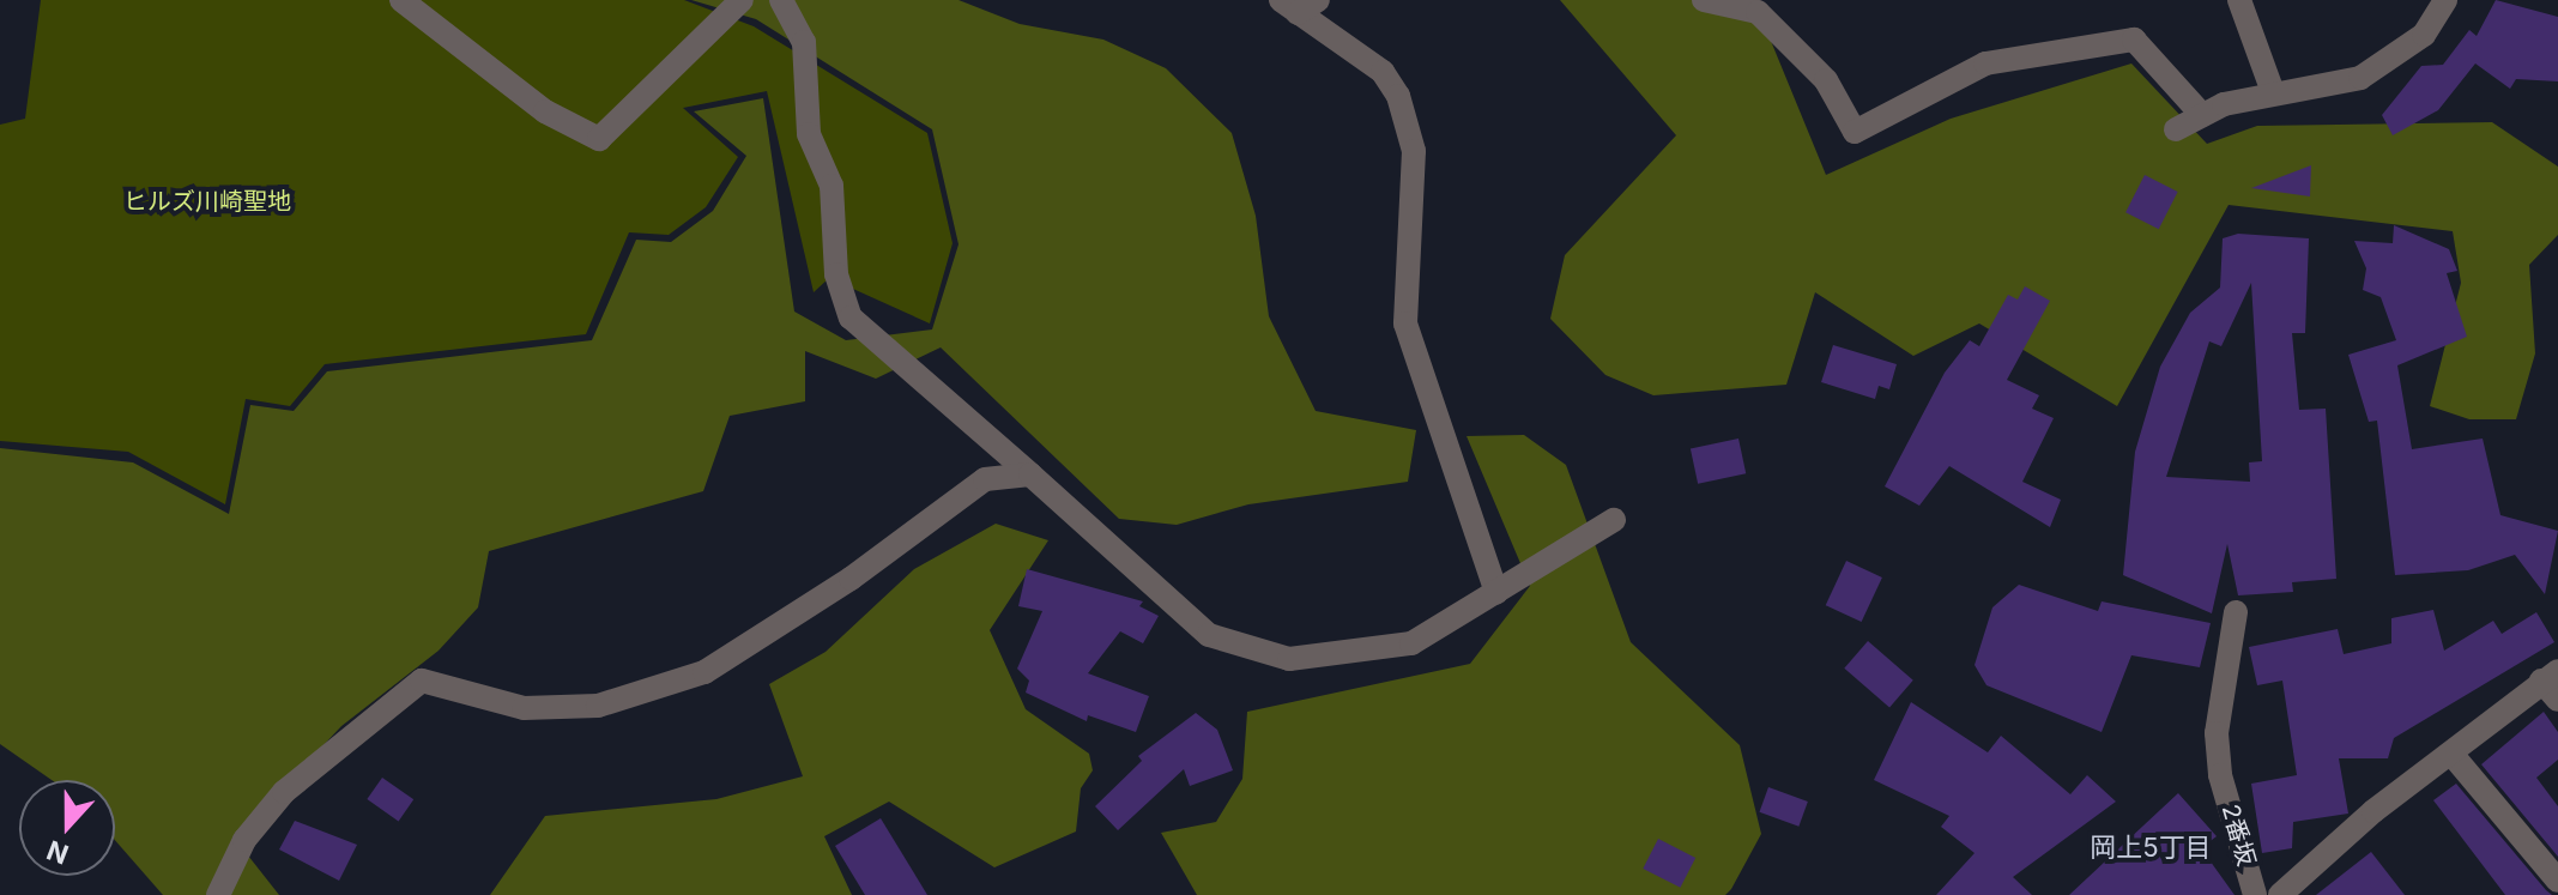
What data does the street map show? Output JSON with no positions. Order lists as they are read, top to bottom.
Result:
{
  "streets": {
    "street": ["2番坂"]
  },
  "districts": ["岡上5丁目"],
  "parks": ["ヒルズ川崎聖地"],
  "north": "bottom"
}
